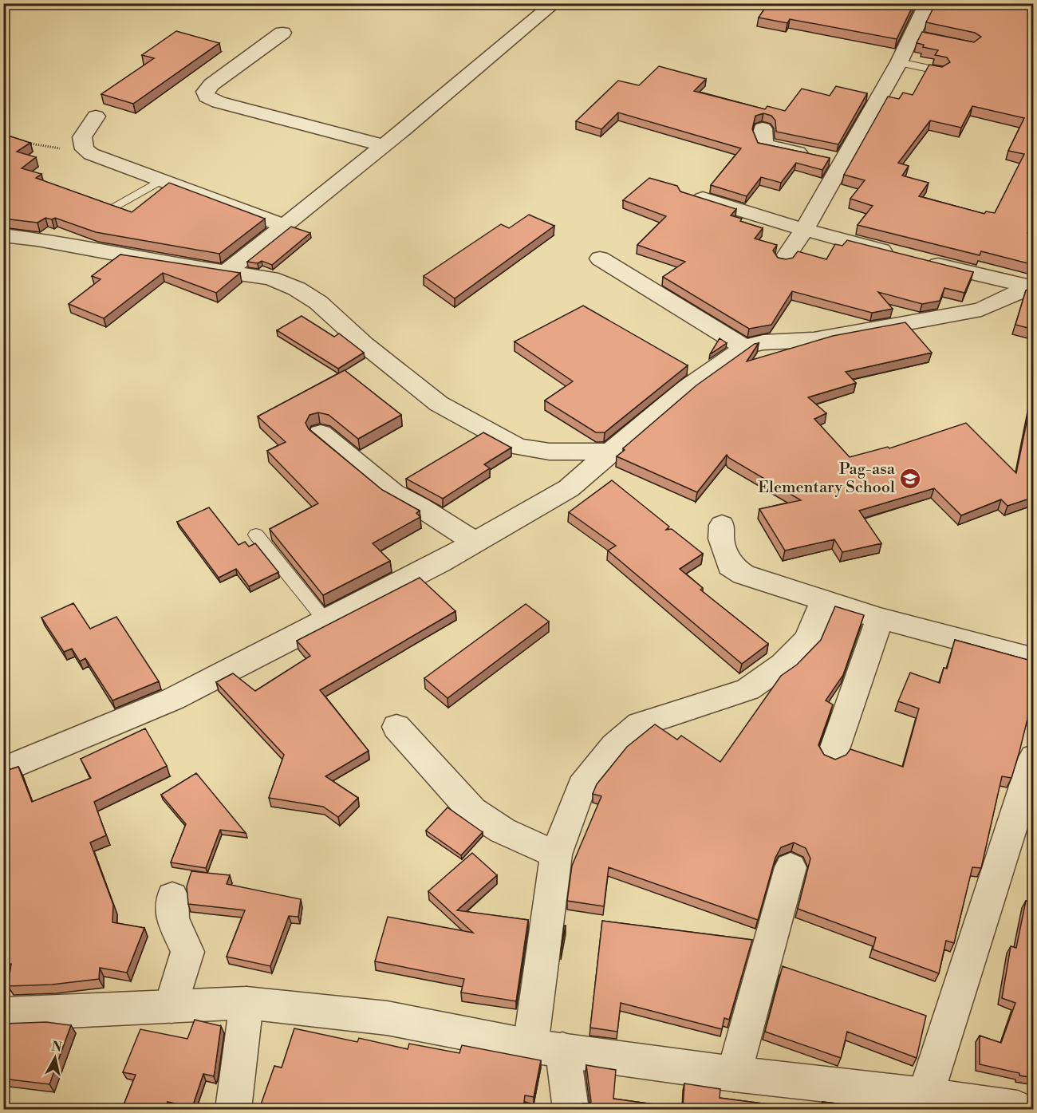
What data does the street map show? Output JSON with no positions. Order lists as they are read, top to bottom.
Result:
{
  "places": {
    "school or university": ["Pag-asa Elementary School"]
  },
  "north": "top"
}
